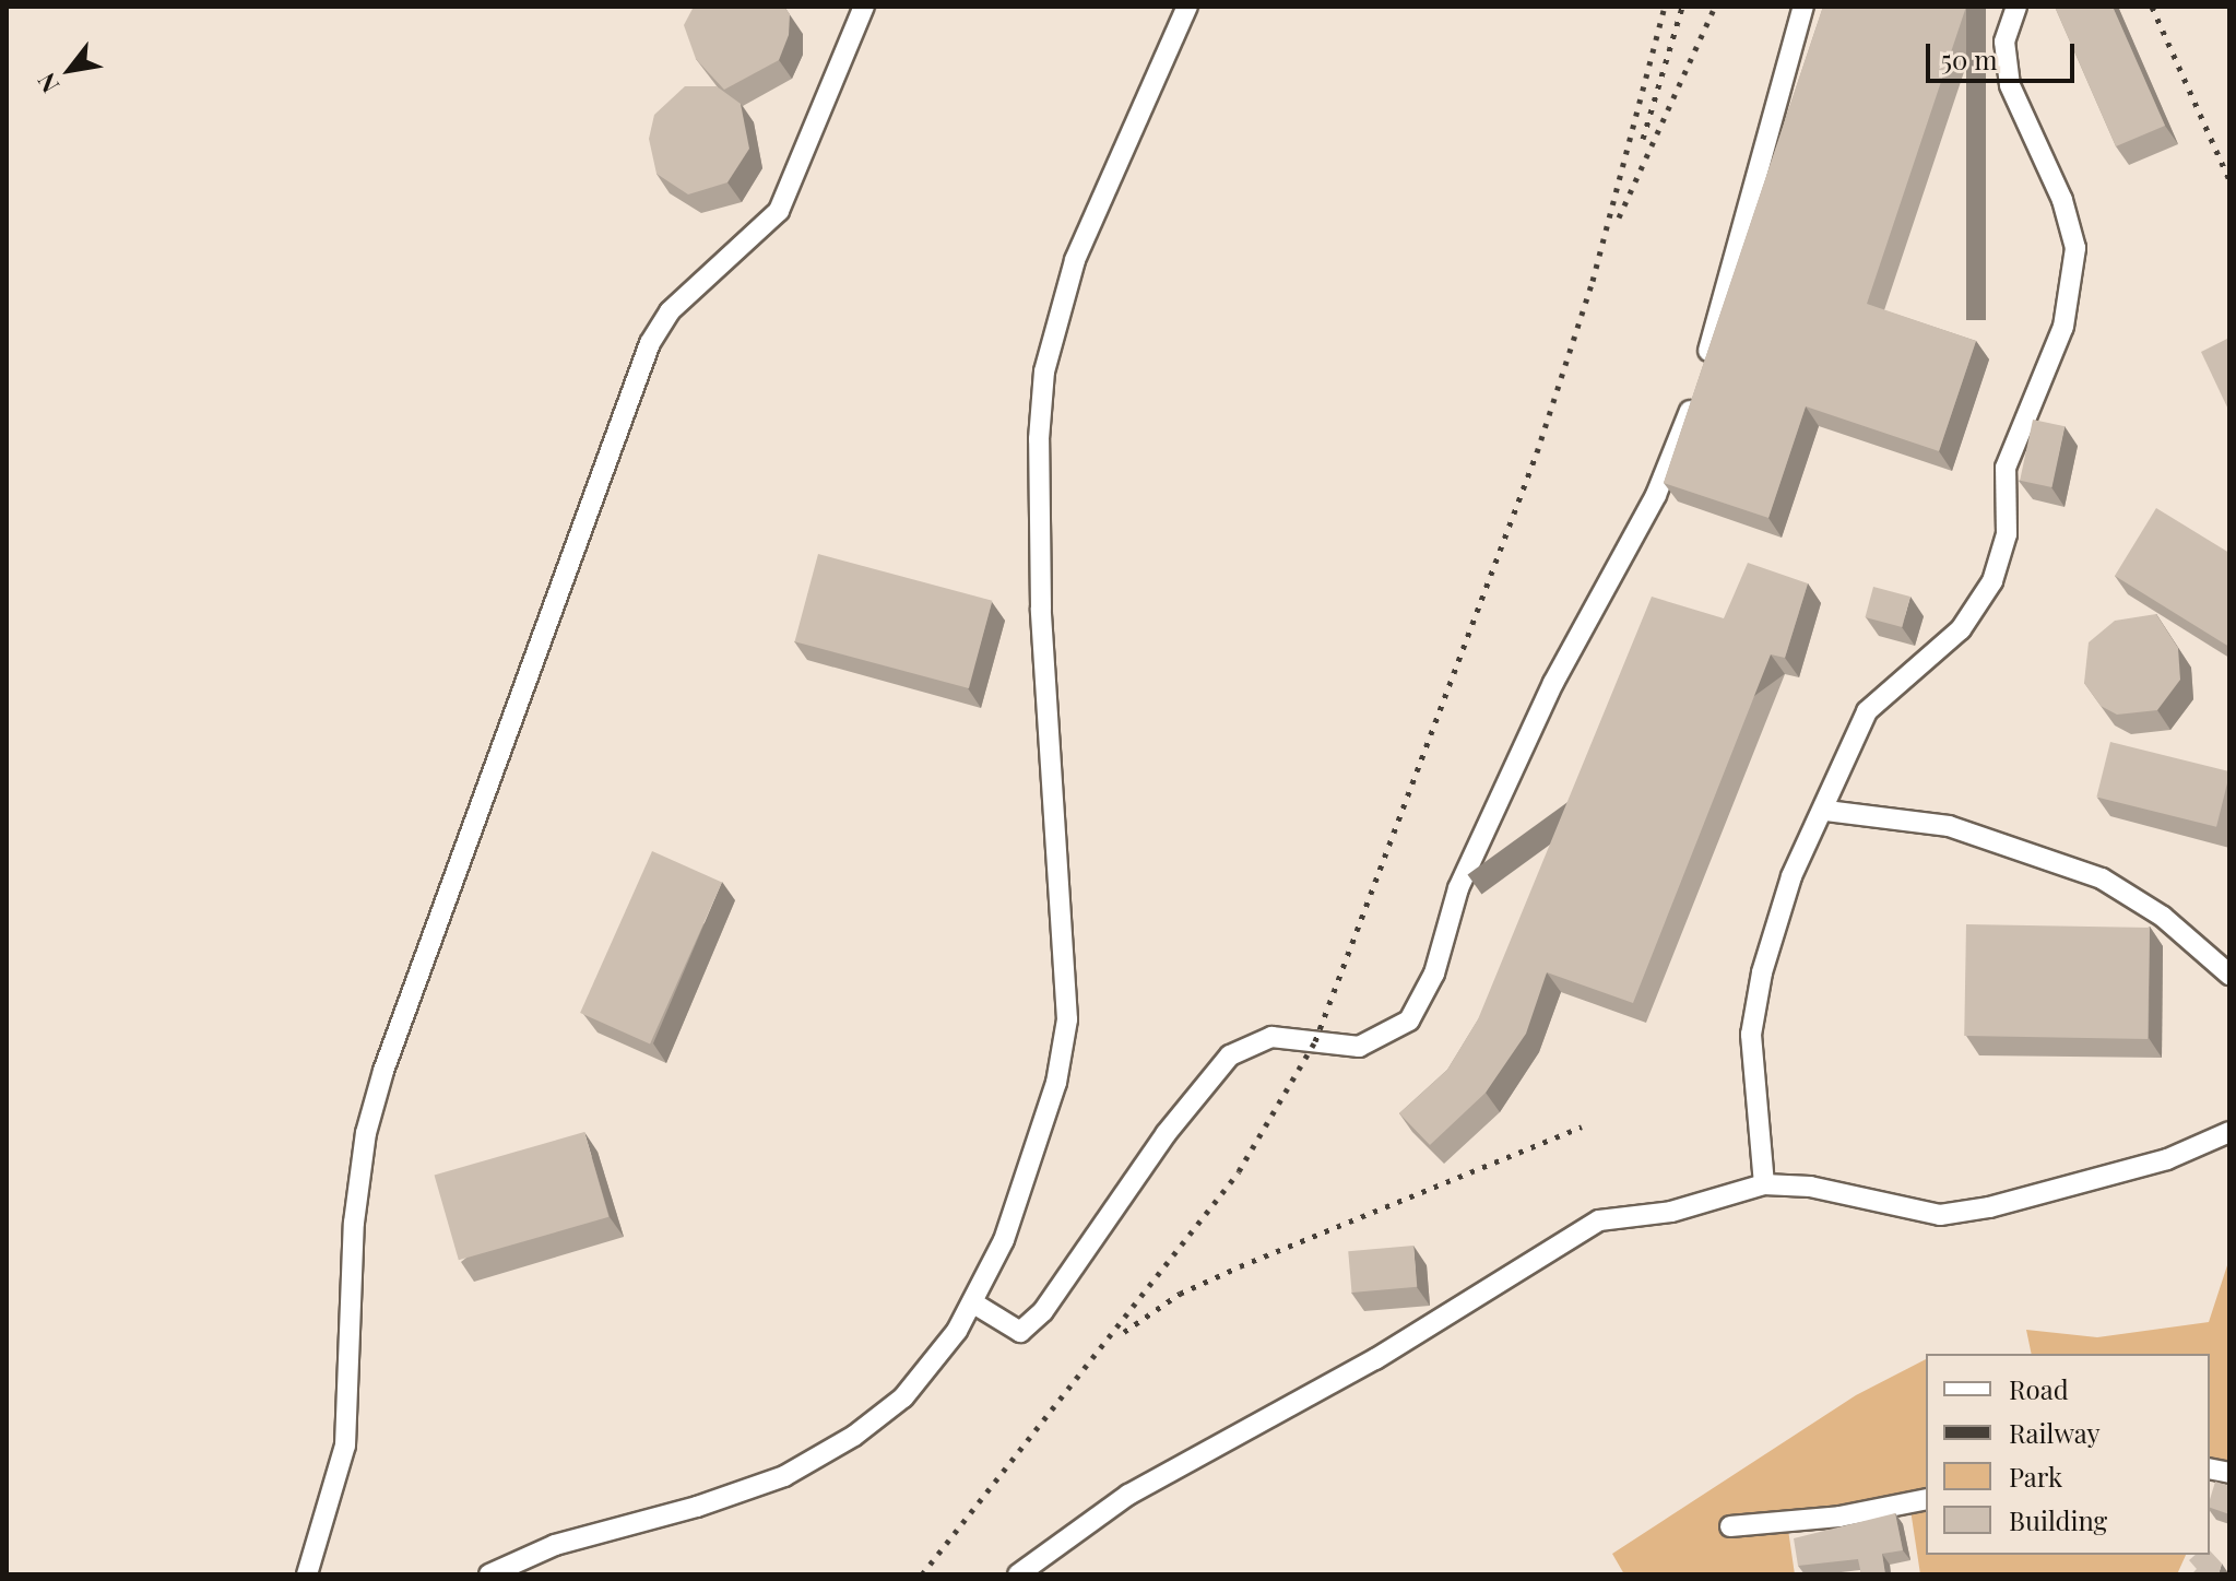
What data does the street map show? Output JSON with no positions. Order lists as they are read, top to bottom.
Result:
{
  "legend": [
    "Road",
    "Railway",
    "Park",
    "Building"
  ],
  "scale_bar": "50 m",
  "north": "bottom left"
}
